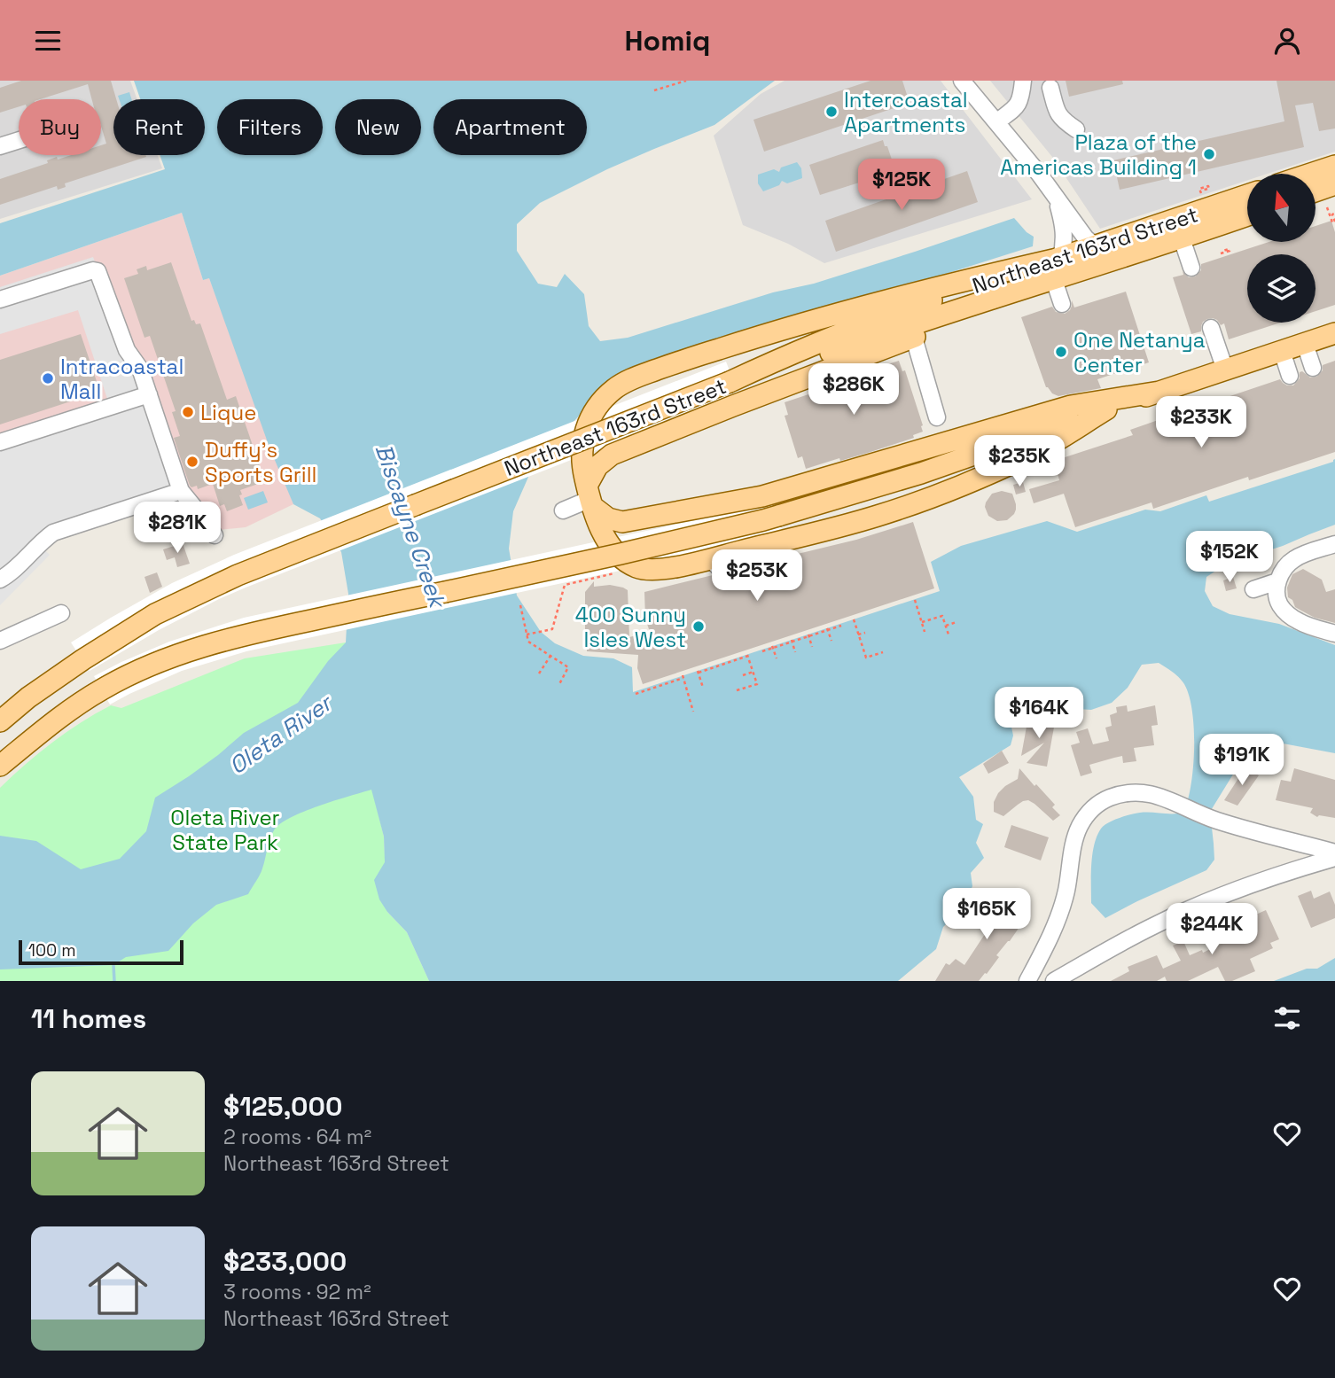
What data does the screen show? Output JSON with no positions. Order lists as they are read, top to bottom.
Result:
{
  "streets": {
    "main road": ["Northeast 163rd Street"]
  },
  "water": ["Biscayne Creek", "Oleta River"],
  "parks": ["Oleta River State Park"],
  "places": [
    "Intercoastal Apartments",
    "Plaza of the Americas Building 1",
    "One Netanya Center",
    "Intracoastal Mall",
    "Lique",
    "Duffy's Sports Grill",
    "400 Sunny Isles West"
  ],
  "scale_bar": "100 m",
  "north": "top",
  "page": {
    "header": "Homiq",
    "chip": [
      "Buy",
      "Rent",
      "Filters",
      "New",
      "Apartment"
    ],
    "price": [
      "$125K",
      "$286K",
      "$233K",
      "$235K",
      "$281K",
      "$152K",
      "$253K",
      "$164K",
      "$191K",
      "$165K",
      "$244K"
    ],
    "scale": "100 m",
    "heading": "11 homes",
    "list": [
      {
        "name": "$125,000",
        "note": "2 rooms · 64 m² · Northeast 163rd Street"
      },
      {
        "name": "$233,000",
        "note": "3 rooms · 92 m² · Northeast 163rd Street"
      }
    ]
  }
}
